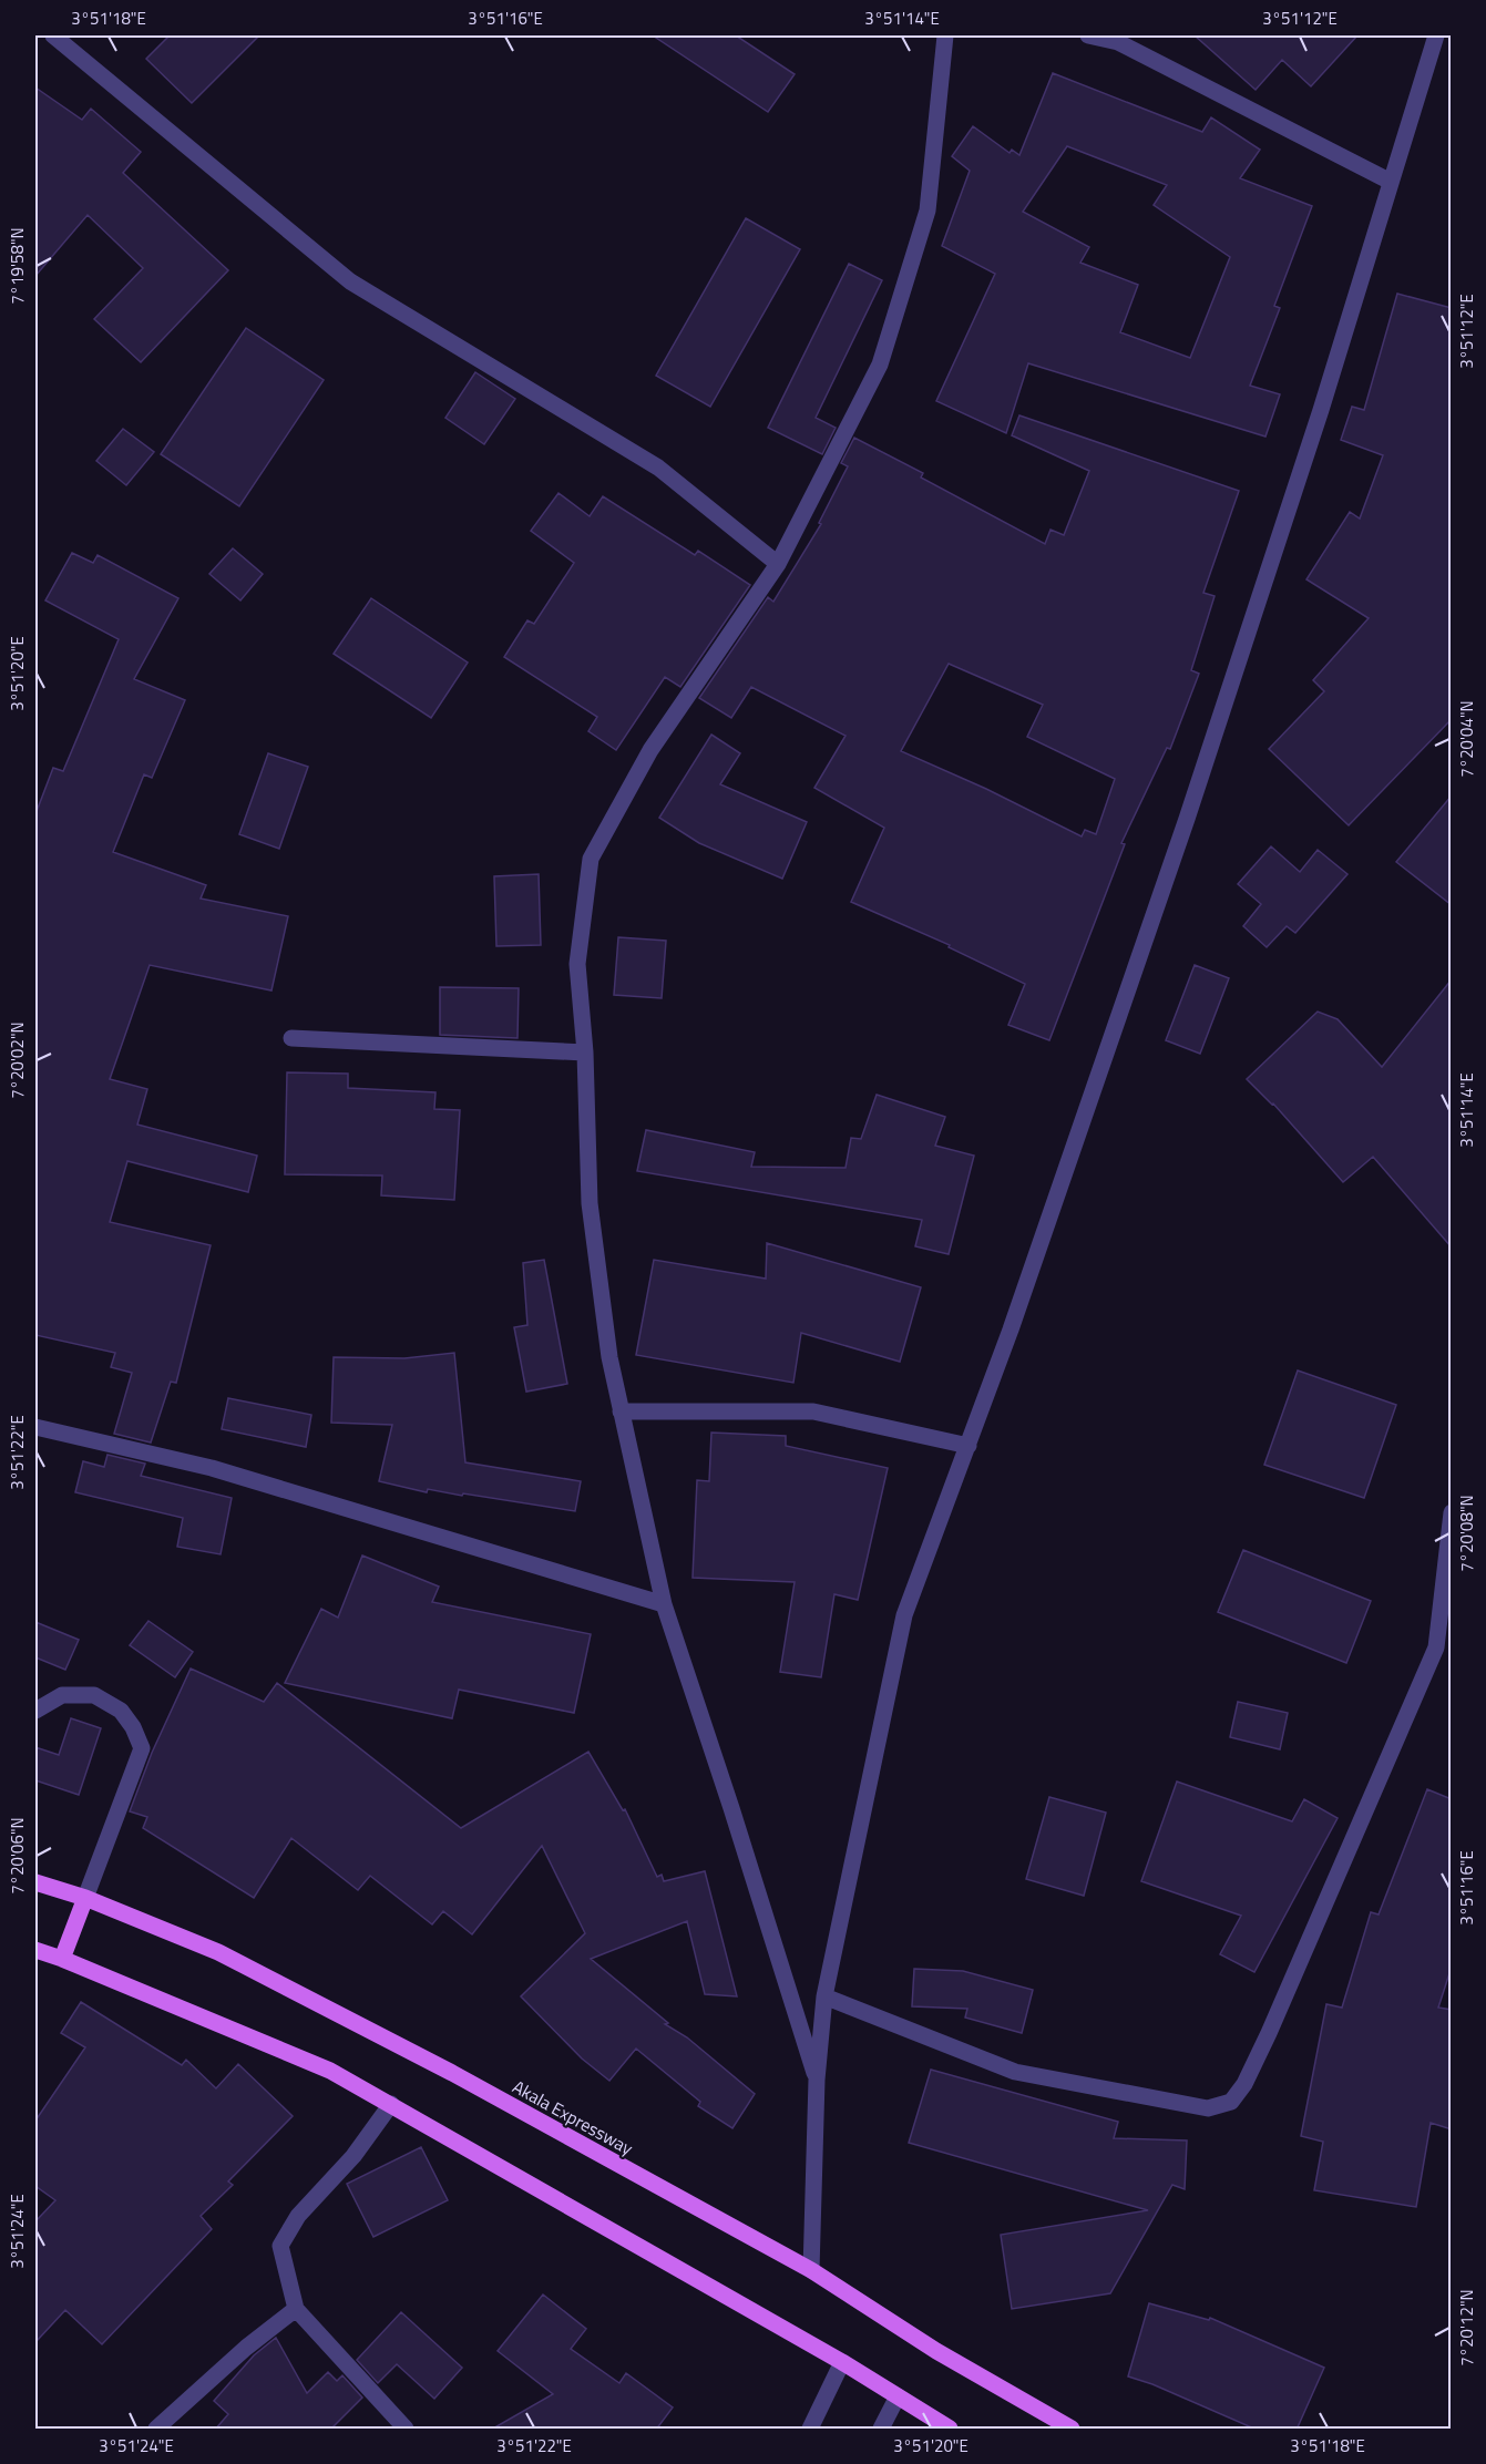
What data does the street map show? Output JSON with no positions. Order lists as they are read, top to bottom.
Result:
{
  "streets": {
    "main road": ["Akala Expressway"]
  },
  "coordinates": [
    "3°51'18\"E",
    "3°51'16\"E",
    "3°51'14\"E",
    "3°51'12\"E",
    "7°19'58\"N",
    "3°51'20\"E",
    "7°20'04\"N",
    "7°20'02\"N",
    "3°51'22\"E",
    "7°20'08\"N",
    "7°20'06\"N",
    "3°51'24\"E",
    "7°20'12\"N"
  ]
}
